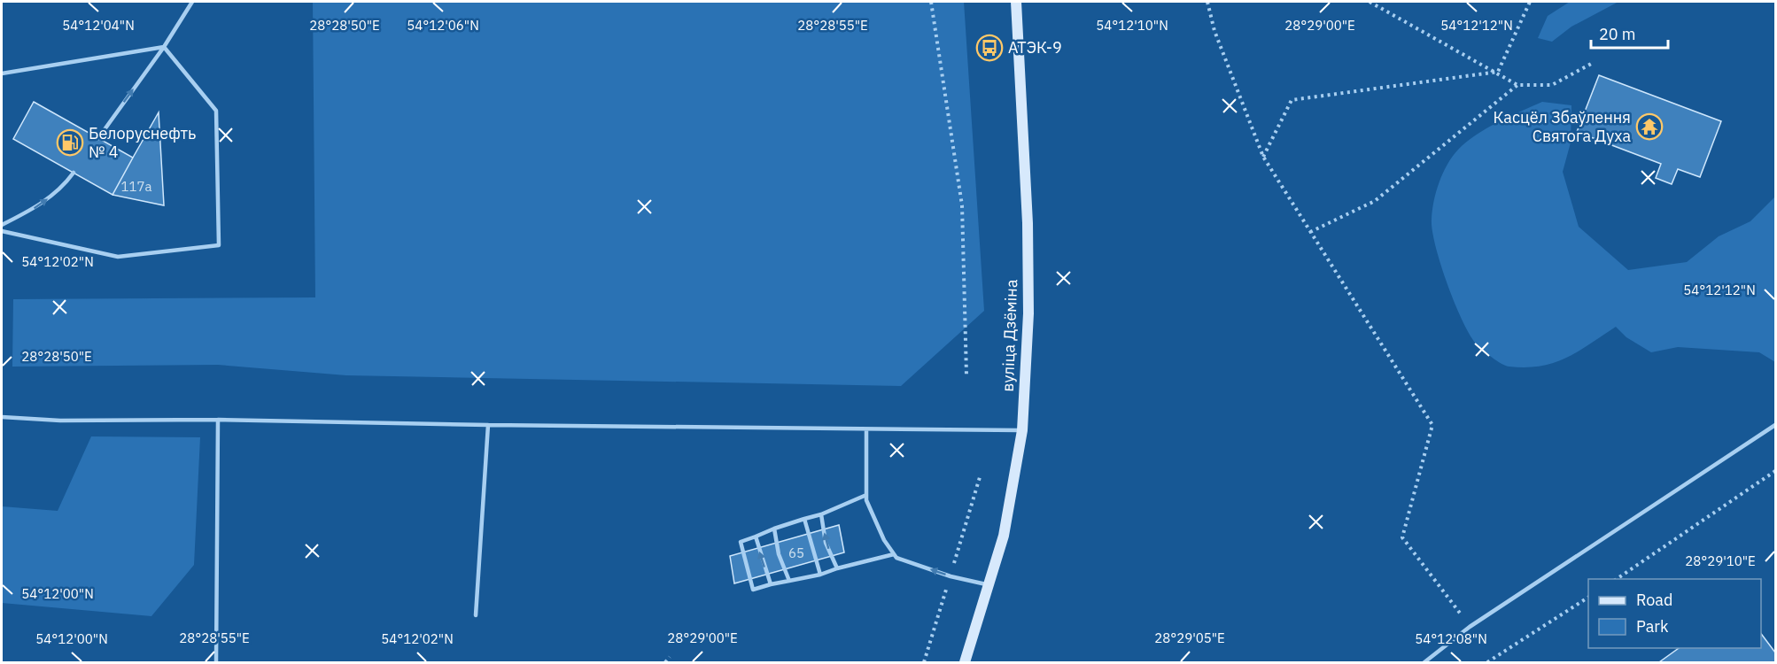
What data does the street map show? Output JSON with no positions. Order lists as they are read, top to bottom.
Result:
{
  "streets": {
    "main road": ["вуліца Дзёміна"]
  },
  "places": {
    "bus stop": ["АТЭК-9"],
    "temple": ["Касцёл Збаўлення Святога Духа"],
    "fuel station": ["Белоруснефть № 4"]
  },
  "house_numbers": ["117а", "65"],
  "legend": ["Road", "Park"],
  "scale_bar": "20 m",
  "coordinates": [
    "54°12'04\"N",
    "54°12'06\"N",
    "54°12'10\"N",
    "54°12'12\"N",
    "28°28'50\"E",
    "28°28'55\"E",
    "28°29'00\"E",
    "54°12'02\"N",
    "28°29'10\"E",
    "54°12'00\"N",
    "28°29'05\"E",
    "54°12'08\"N"
  ]
}
